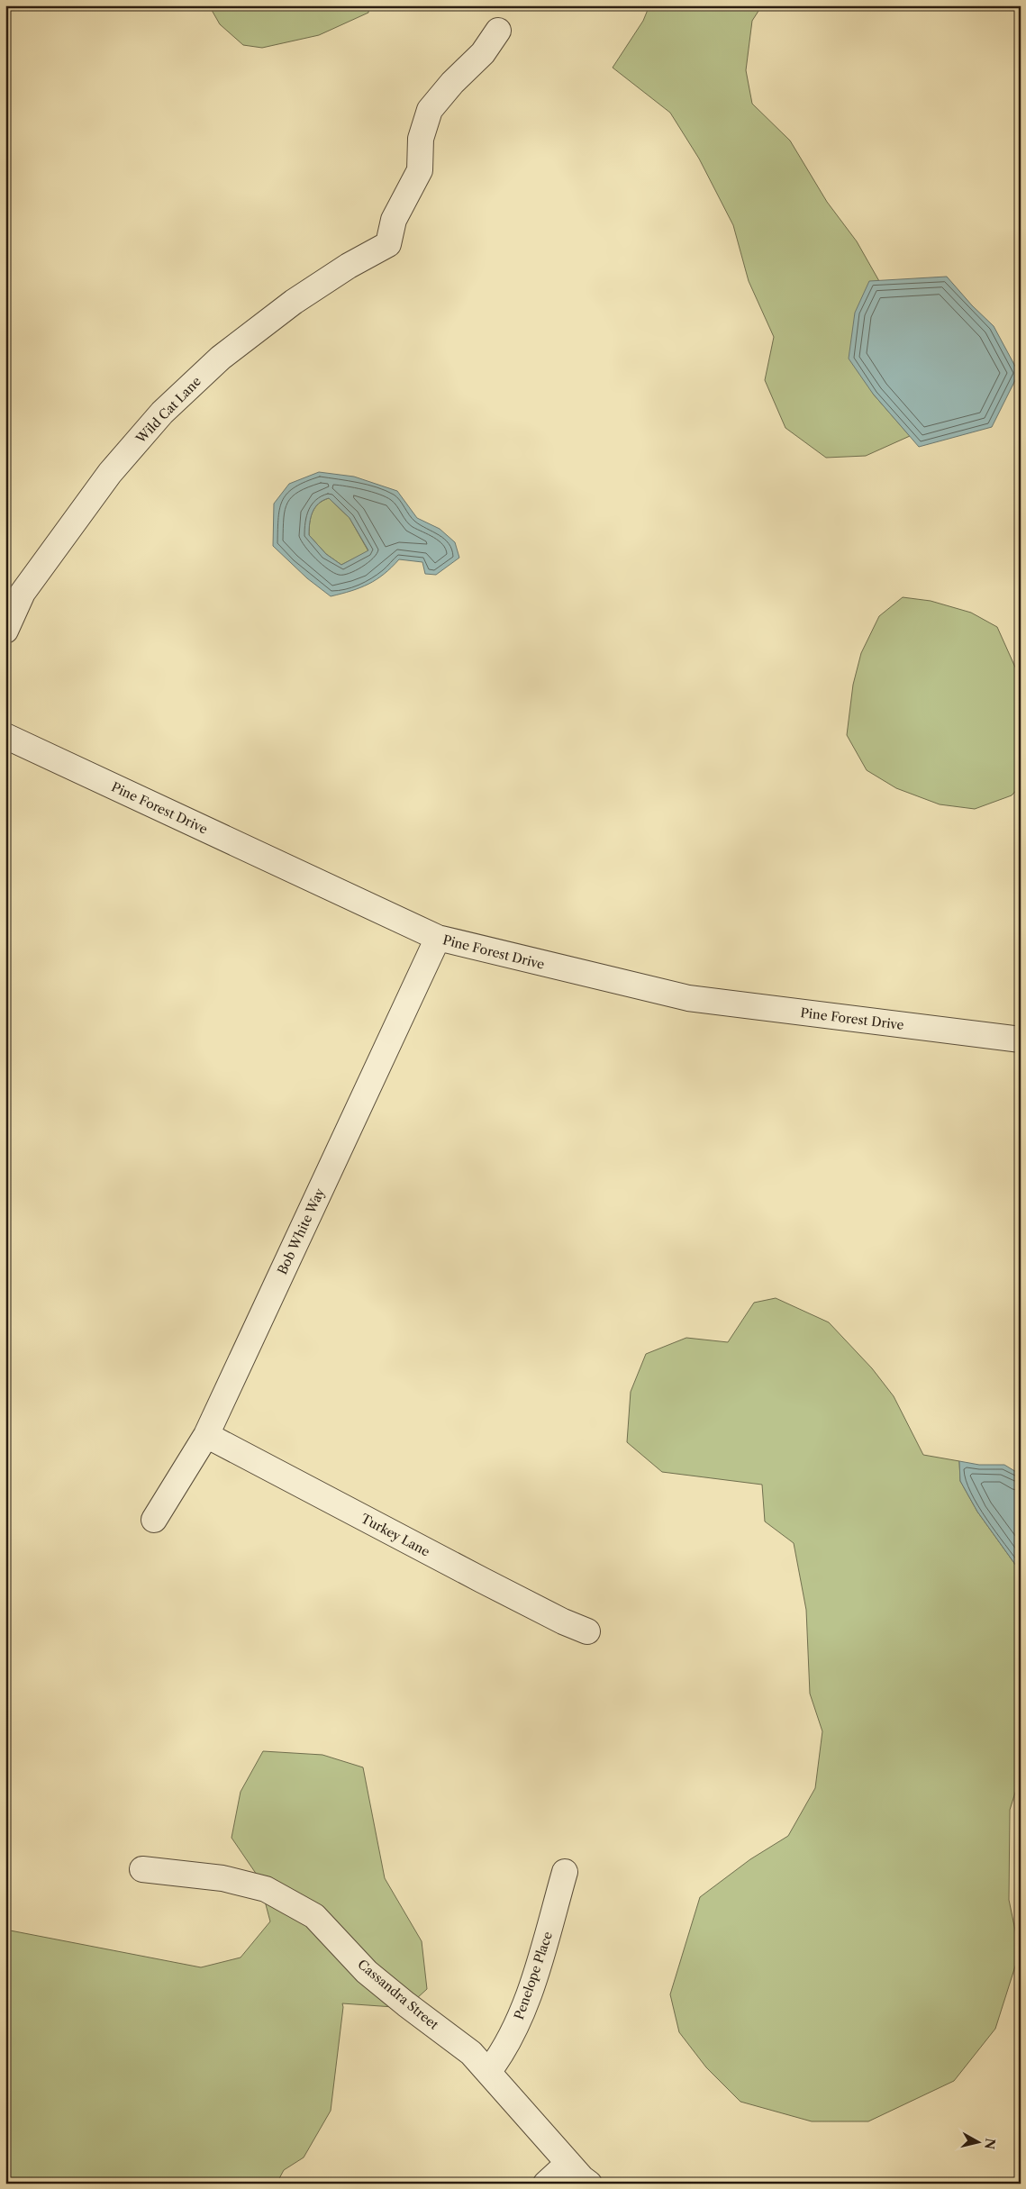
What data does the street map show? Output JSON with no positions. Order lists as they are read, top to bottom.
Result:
{
  "streets": {
    "street": [
      "Wild Cat Lane",
      "Pine Forest Drive",
      "Bob White Way",
      "Turkey Lane",
      "Penelope Place",
      "Cassandra Street"
    ]
  },
  "crossings": [
    ["Pine Forest Drive", "Bob White Way"],
    ["Bob White Way", "Turkey Lane"],
    ["Penelope Place", "Cassandra Street"]
  ],
  "north": "right"
}
